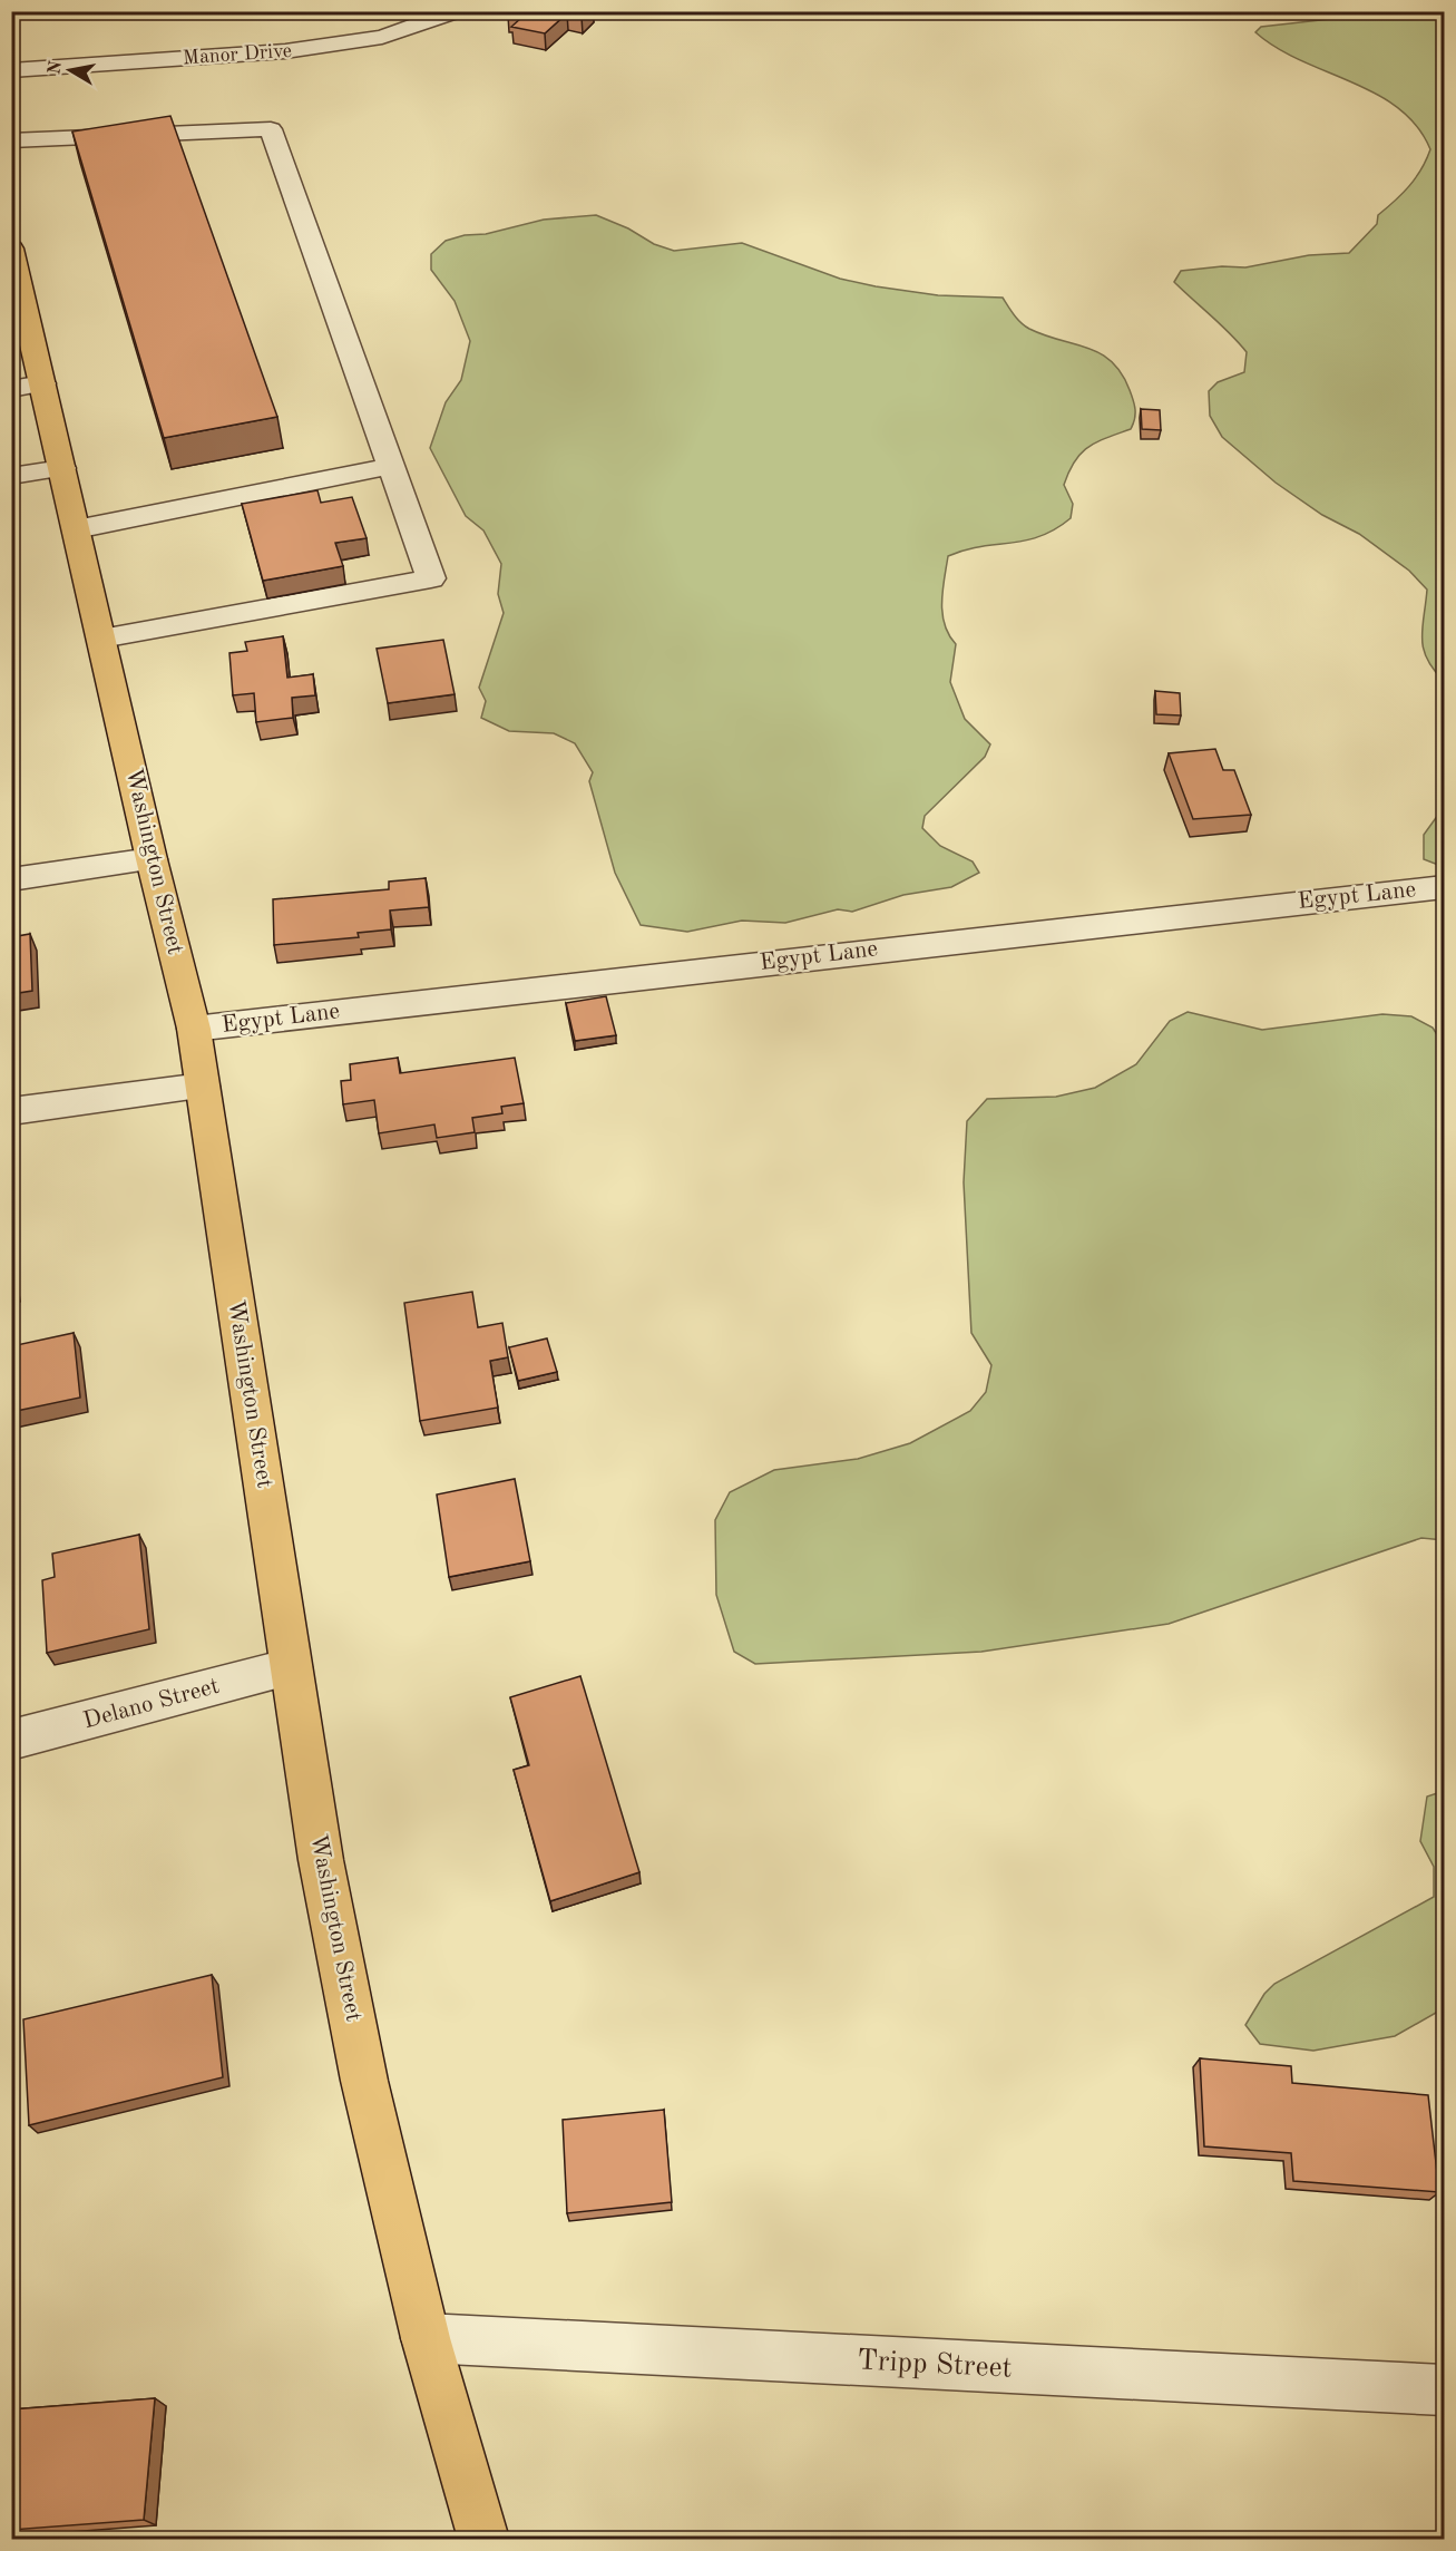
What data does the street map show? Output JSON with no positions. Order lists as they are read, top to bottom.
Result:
{
  "streets": {
    "main road": ["Washington Street"],
    "street": [
      "Manor Drive",
      "Egypt Lane",
      "Delano Street",
      "Tripp Street"
    ]
  },
  "crossings": [
    ["Washington Street", "Egypt Lane"],
    ["Washington Street", "Delano Street"],
    ["Washington Street", "Tripp Street"]
  ],
  "north": "left"
}
